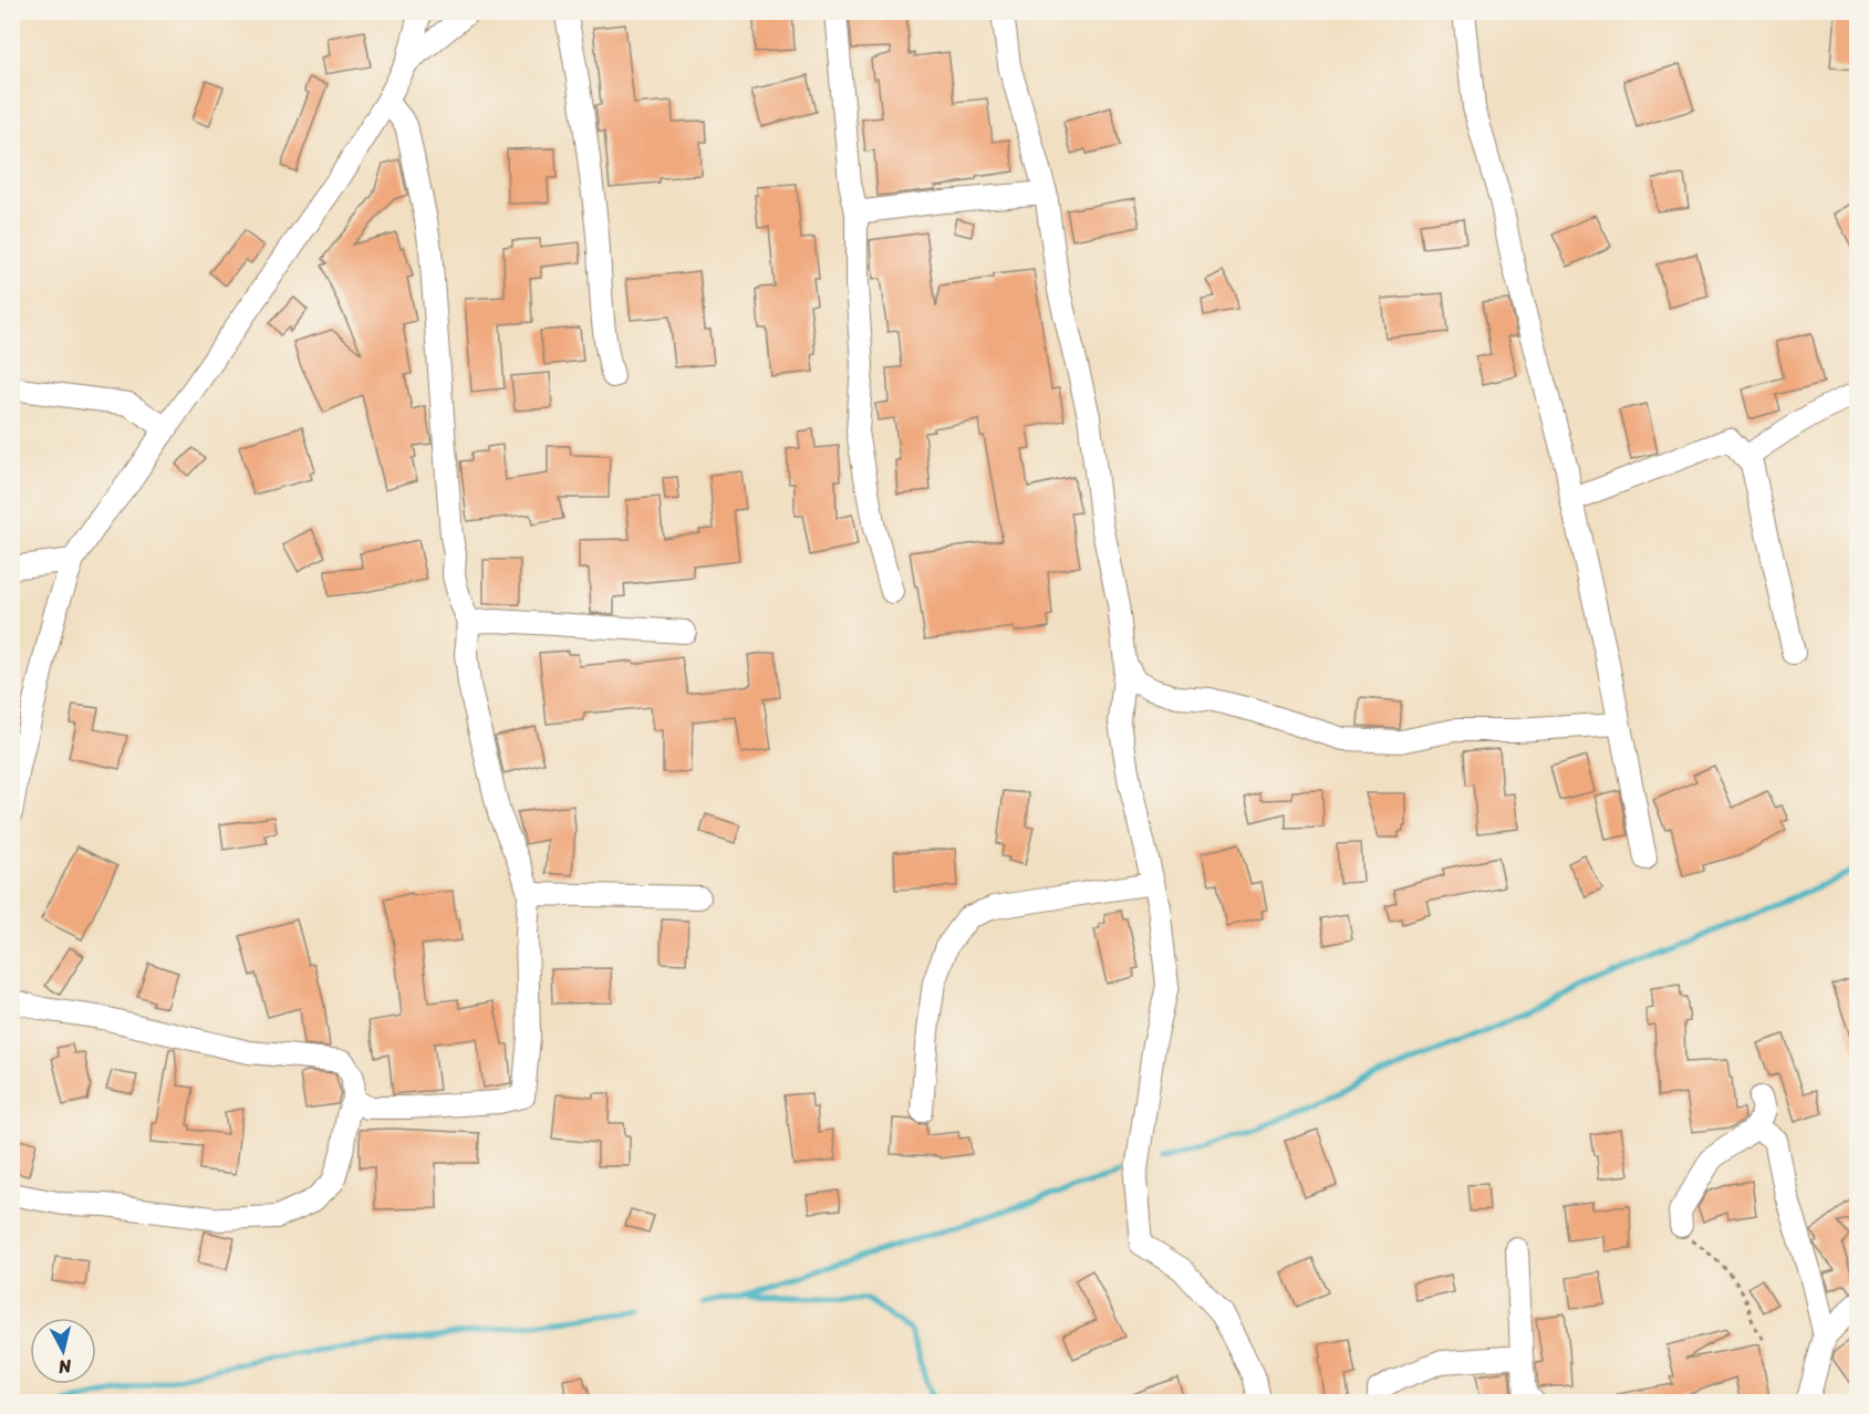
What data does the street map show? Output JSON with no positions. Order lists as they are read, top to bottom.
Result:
{
  "north": "bottom"
}
